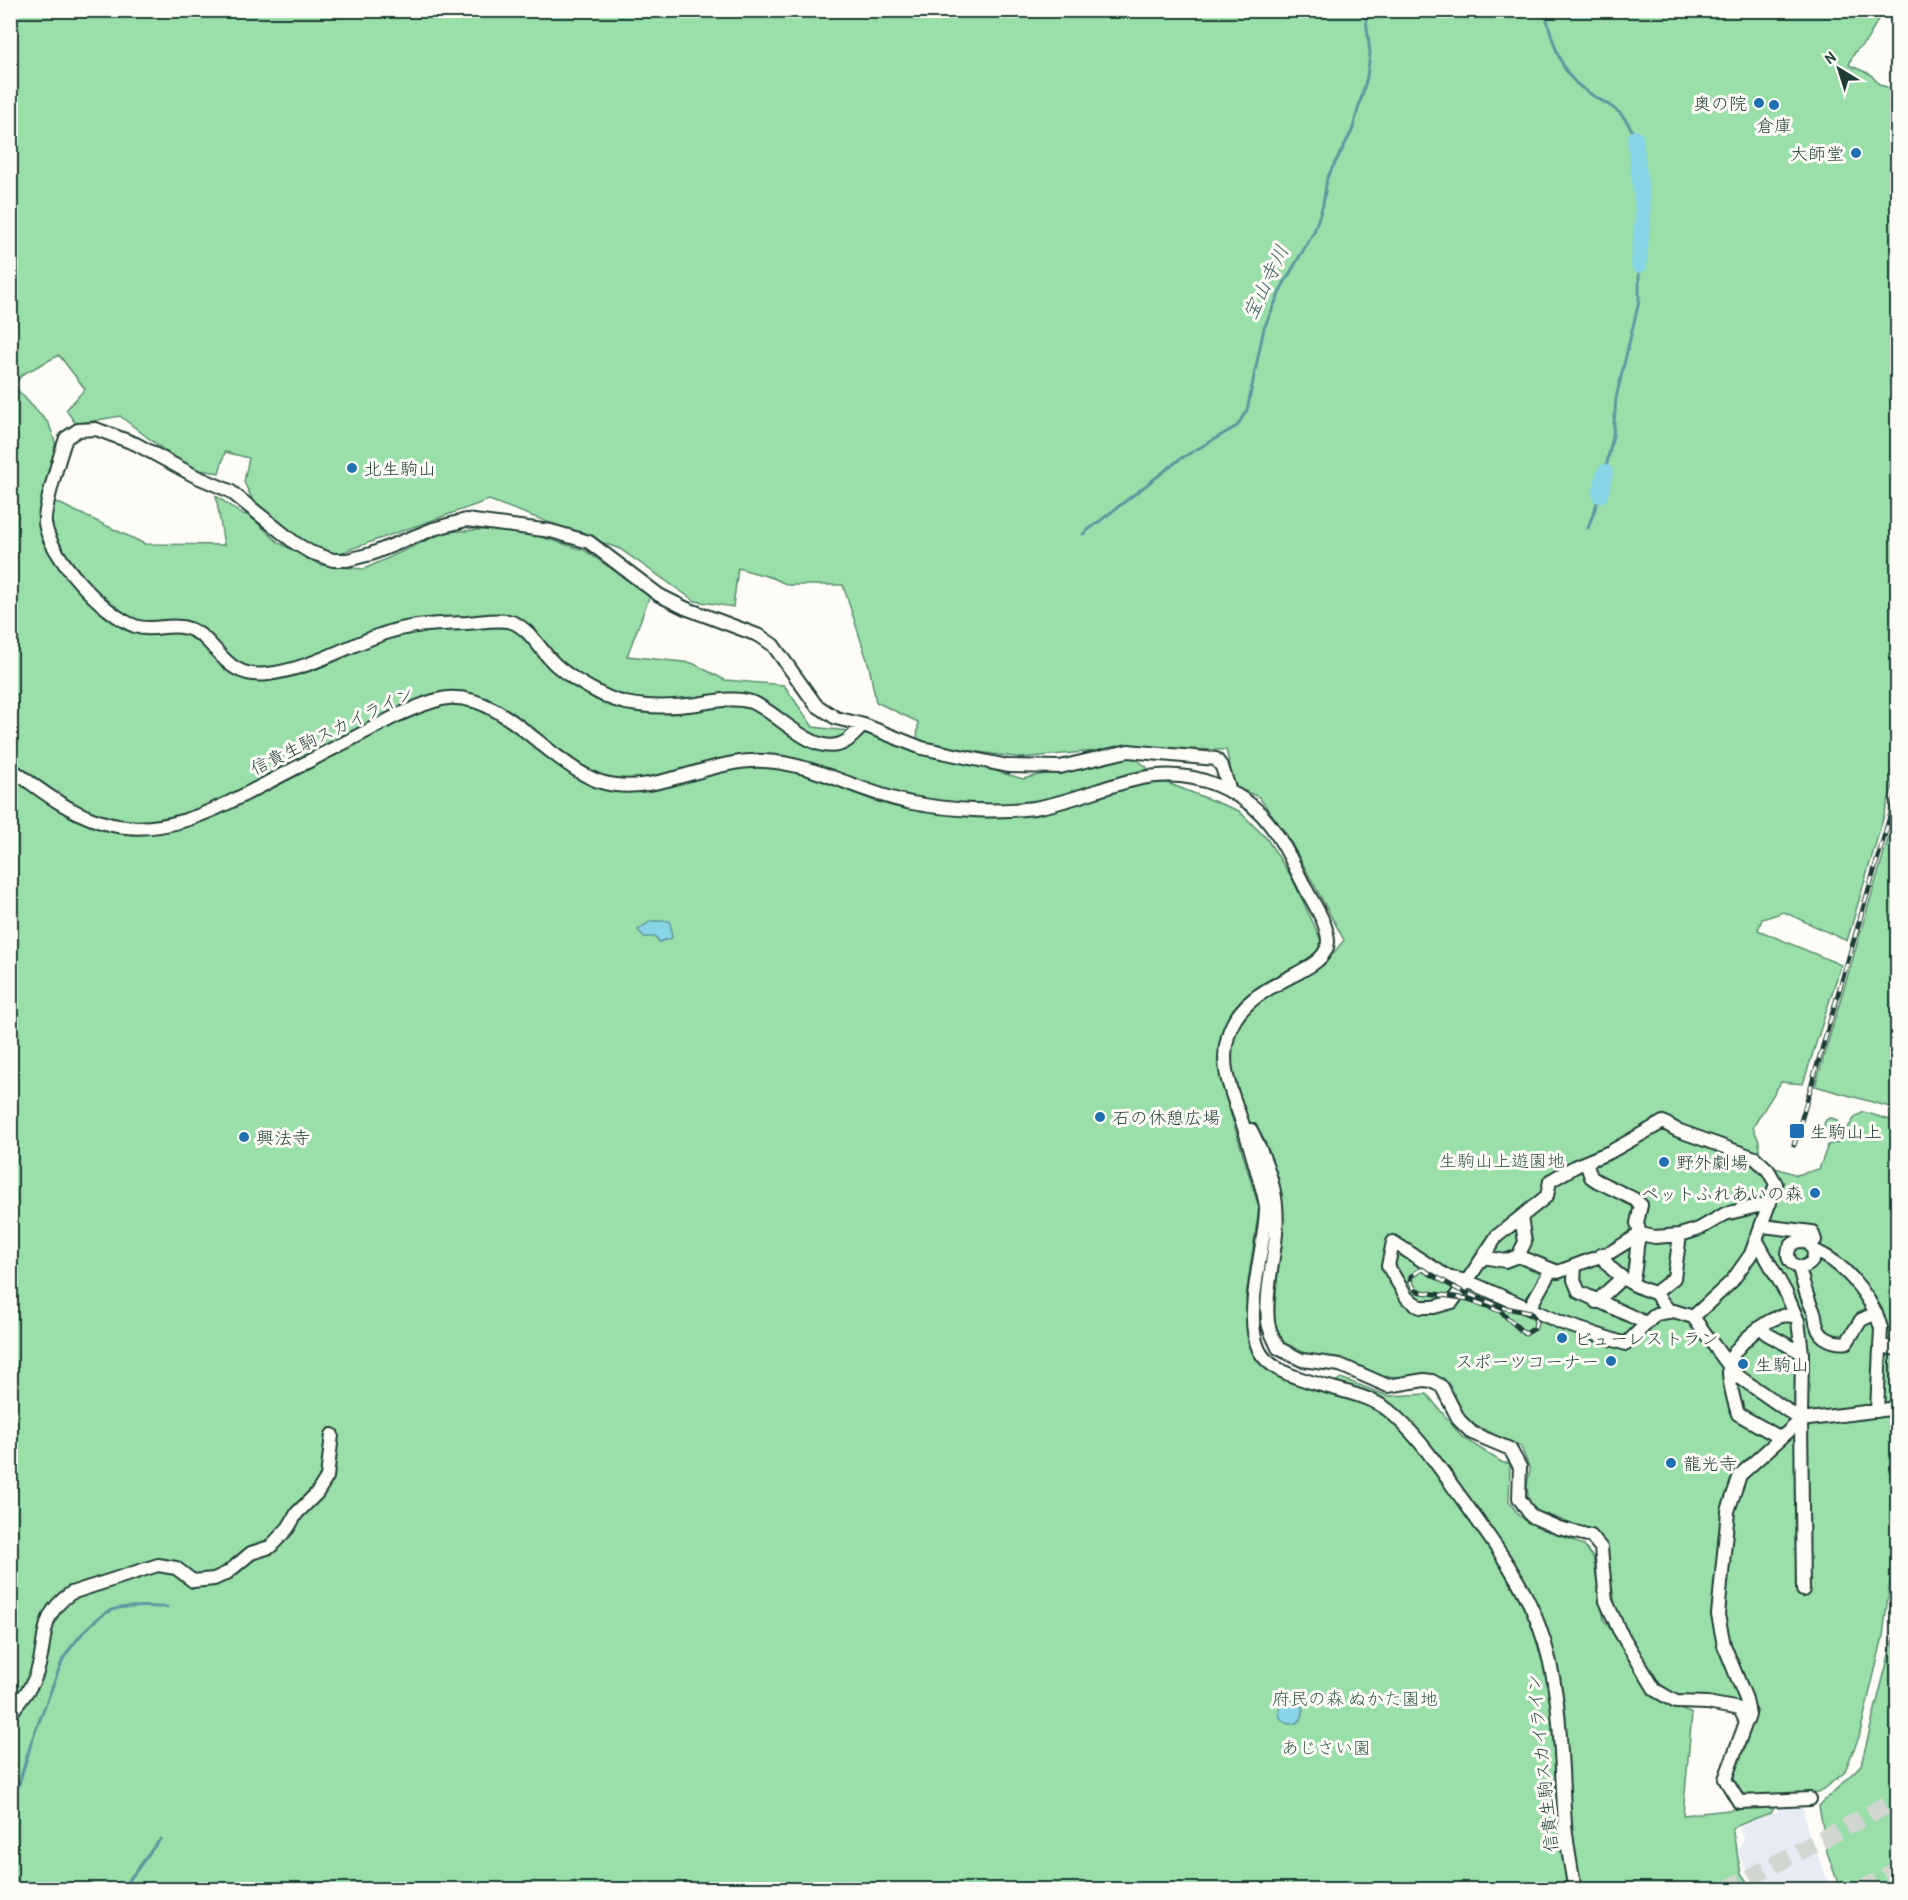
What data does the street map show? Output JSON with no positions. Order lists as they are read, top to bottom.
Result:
{
  "streets": {
    "street": ["信貴生駒スカイライン"]
  },
  "water": ["宝山寺川"],
  "parks": ["生駒山上遊園地", "府民の森 ぬかた園地", "あじさい園"],
  "places": {
    "other": [
      "奥の院",
      "倉庫",
      "大師堂",
      "北生駒山",
      "石の休憩広場",
      "興法寺",
      "野外劇場",
      "ペットふれあいの森",
      "ビューレストラン",
      "スポーツコーナー",
      "生駒山",
      "龍光寺"
    ],
    "transit": ["生駒山上"]
  },
  "north": "top left"
}
